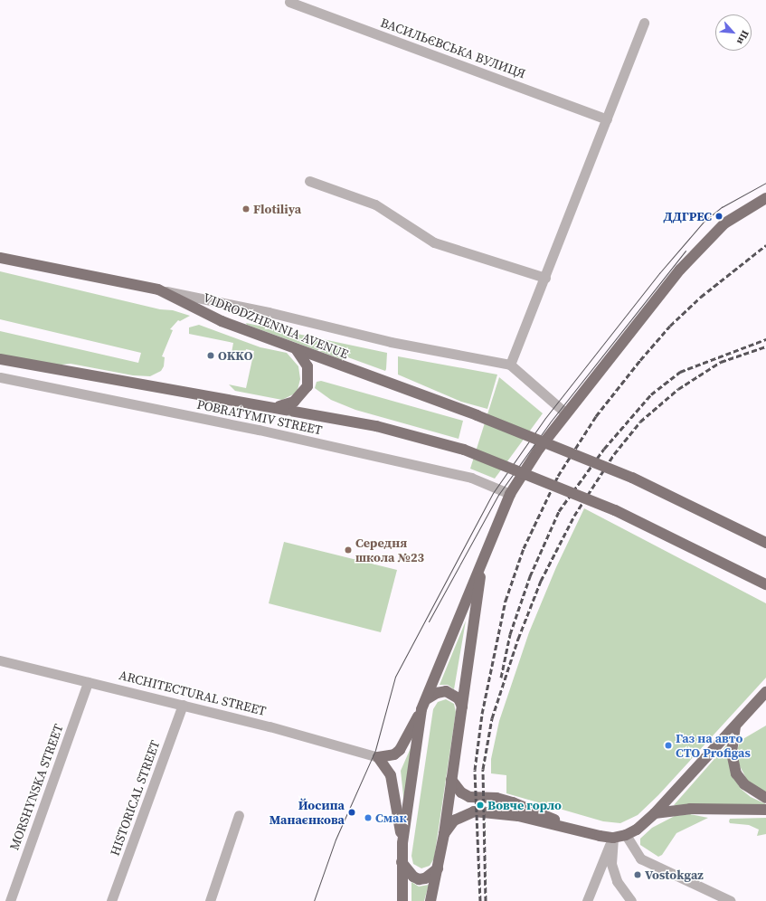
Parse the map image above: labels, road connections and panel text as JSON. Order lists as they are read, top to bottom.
{
  "streets": {
    "main road": ["VIDRODZHENNIA AVENUE"],
    "street": [
      "ВАСИЛЬЄВСЬКА ВУЛИЦЯ",
      "POBRATYMIV STREET",
      "ARCHITECTURAL STREET",
      "MORSHYNSKA STREET",
      "HISTORICAL STREET"
    ]
  },
  "crossings": [
    ["ARCHITECTURAL STREET", "MORSHYNSKA STREET"],
    ["ARCHITECTURAL STREET", "HISTORICAL STREET"]
  ],
  "places": [
    "Flotiliya",
    "ДДГРЕС",
    "OKKO",
    "Середня школа №23",
    "Газ на авто СТО Profigas",
    "Вовче горло",
    "Йосипа Манаєнкова",
    "Смак",
    "Vostokgaz"
  ],
  "north": "bottom right"
}
